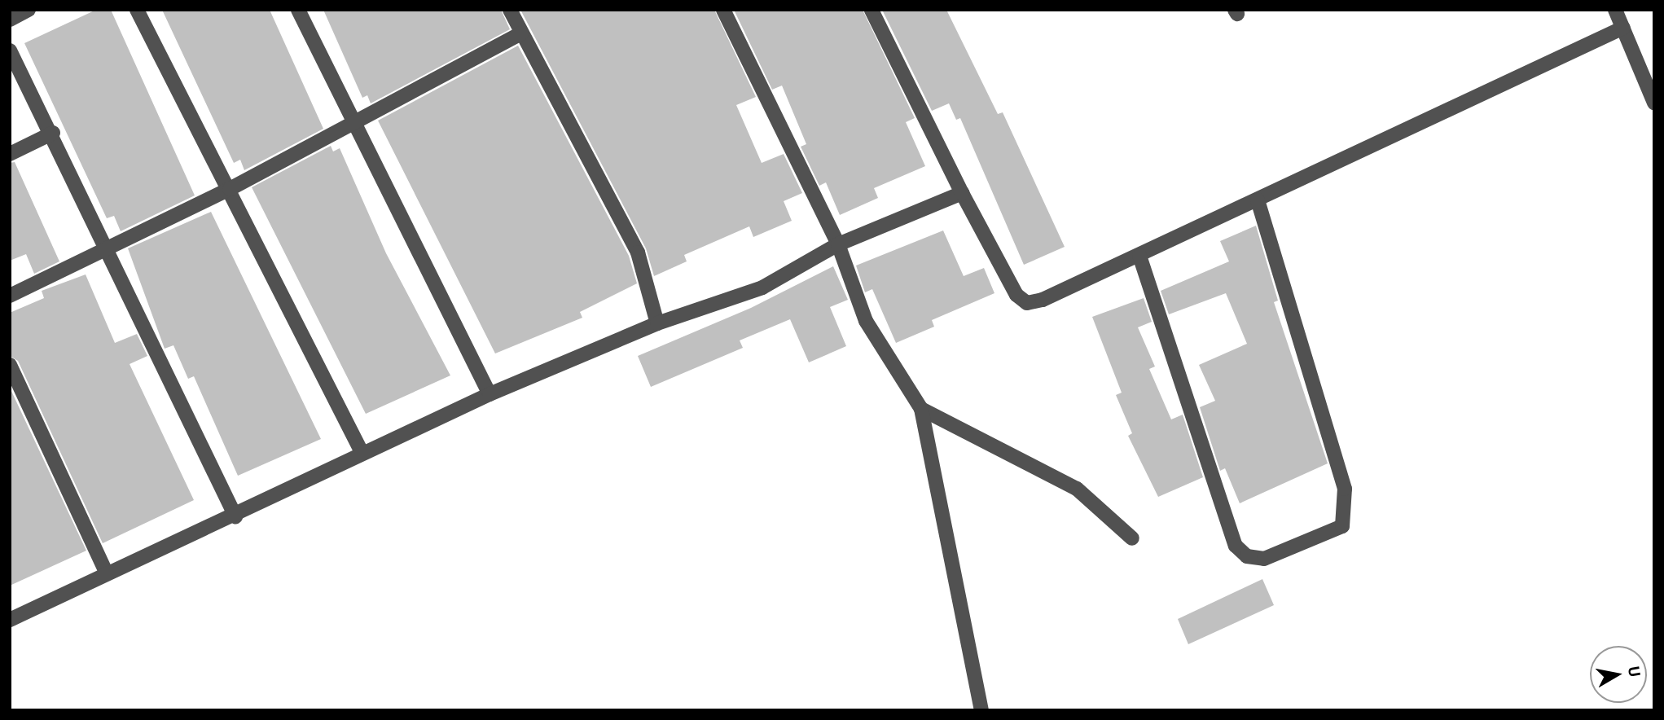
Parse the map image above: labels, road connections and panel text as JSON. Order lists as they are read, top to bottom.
{
  "north": "right"
}
